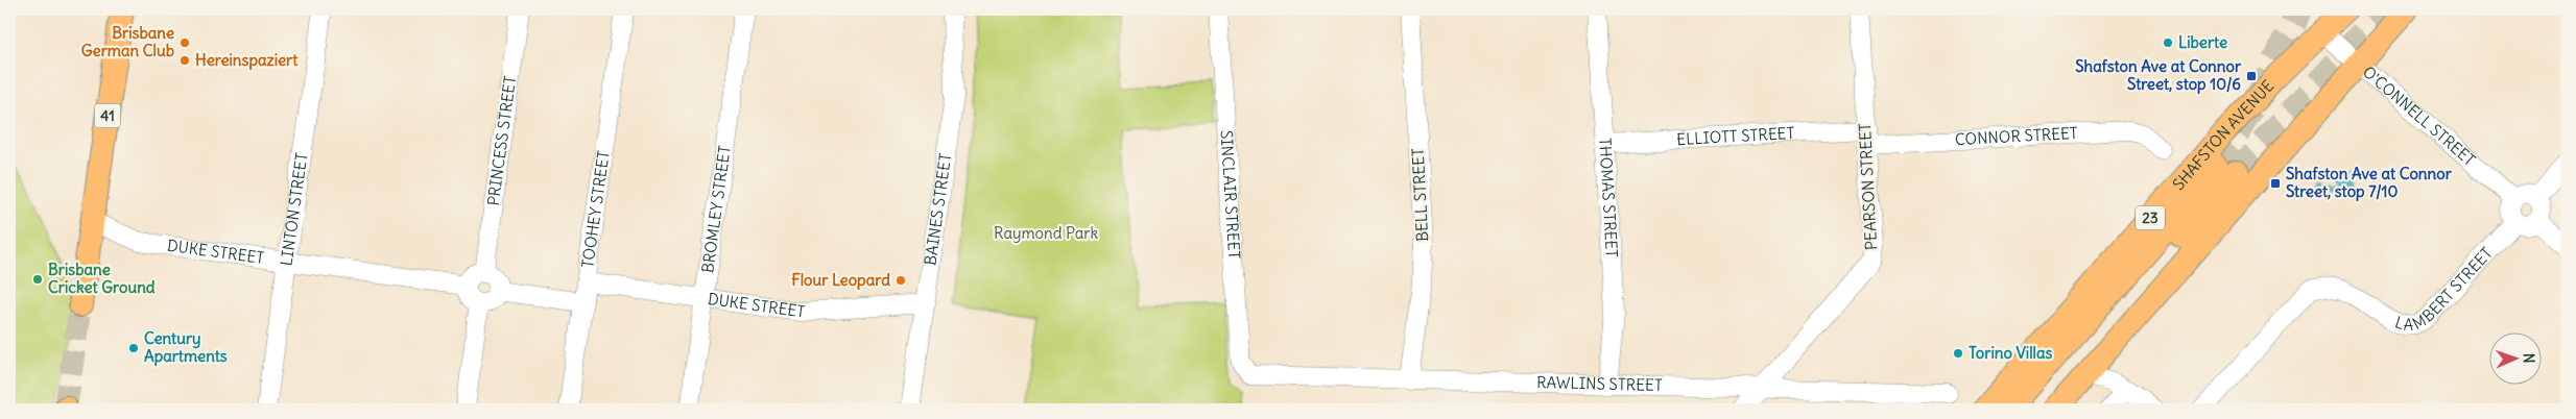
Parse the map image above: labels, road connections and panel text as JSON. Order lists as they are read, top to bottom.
{
  "streets": {
    "main road": ["41", "SHAFSTON AVENUE", "23"],
    "street": [
      "O'CONNELL STREET",
      "ELLIOTT STREET",
      "CONNOR STREET",
      "PRINCESS STREET",
      "PEARSON STREET",
      "SINCLAIR STREET",
      "BELL STREET",
      "THOMAS STREET",
      "LINTON STREET",
      "TOOHEY STREET",
      "BROMLEY STREET",
      "BAINES STREET",
      "DUKE STREET",
      "LAMBERT STREET",
      "RAWLINS STREET"
    ]
  },
  "crossings": [
    ["41", "DUKE STREET"],
    ["O'CONNELL STREET", "SHAFSTON AVENUE"],
    ["O'CONNELL STREET", "LAMBERT STREET"],
    ["ELLIOTT STREET", "CONNOR STREET"],
    ["ELLIOTT STREET", "PEARSON STREET"],
    ["ELLIOTT STREET", "THOMAS STREET"],
    ["CONNOR STREET", "PEARSON STREET"],
    ["PRINCESS STREET", "DUKE STREET"],
    ["PEARSON STREET", "RAWLINS STREET"],
    ["SINCLAIR STREET", "RAWLINS STREET"],
    ["BELL STREET", "RAWLINS STREET"],
    ["THOMAS STREET", "RAWLINS STREET"],
    ["LINTON STREET", "DUKE STREET"],
    ["TOOHEY STREET", "DUKE STREET"],
    ["BROMLEY STREET", "DUKE STREET"],
    ["BAINES STREET", "DUKE STREET"]
  ],
  "parks": ["Raymond Park"],
  "places": {
    "other": [
      "Brisbane German Club",
      "Liberte",
      "Hereinspaziert",
      "Brisbane Cricket Ground",
      "Flour Leopard",
      "Century Apartments",
      "Torino Villas"
    ],
    "transit": ["Shafston Ave at Connor Street, stop 10/6", "Shafston Ave at Connor Street, stop 7/10"]
  },
  "north": "right"
}
